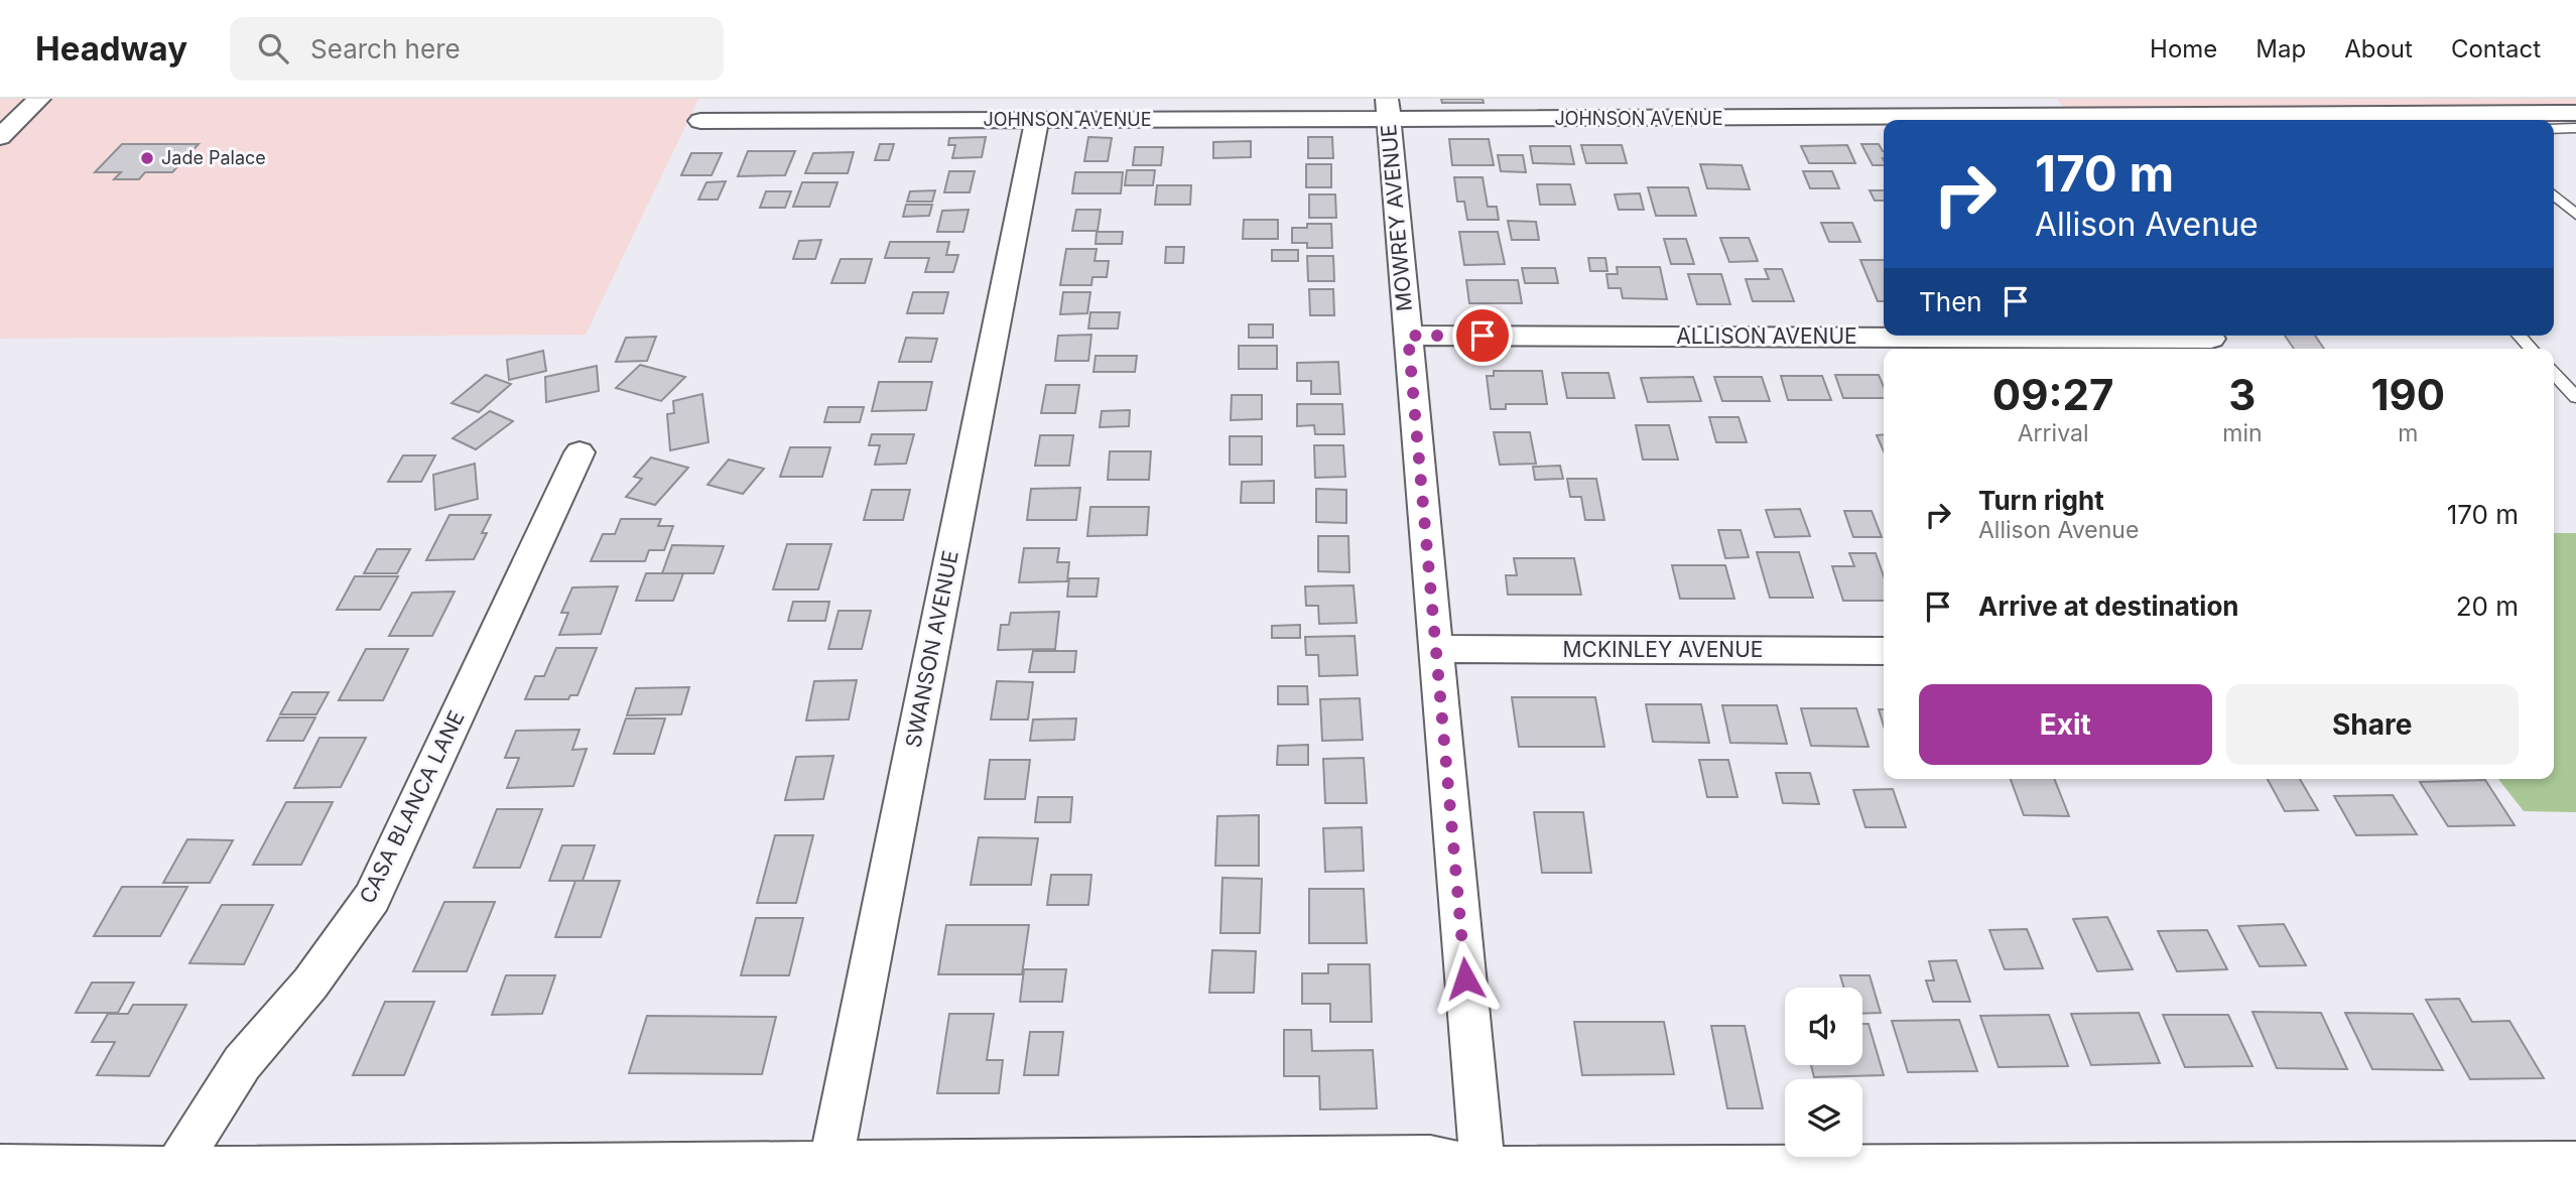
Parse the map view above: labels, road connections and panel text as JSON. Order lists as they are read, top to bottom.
{
  "streets": {
    "street": [
      "JOHNSON AVENUE",
      "MOWREY AVENUE",
      "ALLISON AVENUE",
      "SWANSON AVENUE",
      "MCKINLEY AVENUE",
      "CASA BLANCA LANE"
    ]
  },
  "crossings": [
    ["JOHNSON AVENUE", "MOWREY AVENUE"],
    ["JOHNSON AVENUE", "SWANSON AVENUE"],
    ["MOWREY AVENUE", "ALLISON AVENUE"],
    ["MOWREY AVENUE", "MCKINLEY AVENUE"]
  ],
  "places": ["Jade Palace"],
  "page": {
    "header": "Headway",
    "search": "Search here",
    "nav": [
      "Home",
      "Map",
      "About",
      "Contact"
    ],
    "turn": ["170 m", "Allison Avenue"],
    "then": "Then",
    "eta": [
      "09:27",
      "Arrival",
      "3",
      "min",
      "190",
      "m"
    ],
    "list": [
      {
        "name": "Turn right",
        "note": "Allison Avenue",
        "value": "170 m"
      },
      {
        "name": "Arrive at destination",
        "value": "20 m"
      }
    ],
    "buttons": ["Exit", "Share"]
  }
}
